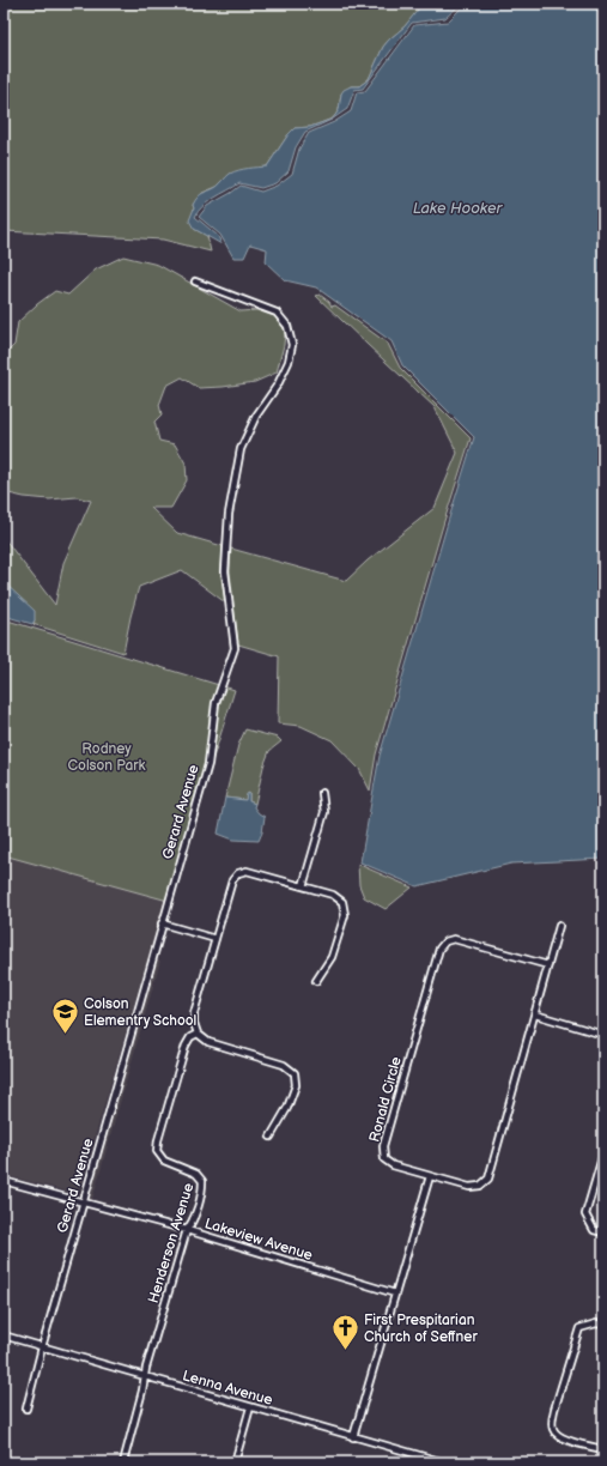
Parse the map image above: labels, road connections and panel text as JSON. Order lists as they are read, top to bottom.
{
  "streets": {
    "street": [
      "Gerard Avenue",
      "Ronald Circle",
      "Lakeview Avenue",
      "Henderson Avenue",
      "Lenna Avenue"
    ]
  },
  "crossings": [
    ["Gerard Avenue", "Lakeview Avenue"],
    ["Gerard Avenue", "Lenna Avenue"],
    ["Lakeview Avenue", "Henderson Avenue"],
    ["Henderson Avenue", "Lenna Avenue"]
  ],
  "water": ["Lake Hooker"],
  "parks": ["Rodney Colson Park"],
  "places": {
    "school or university": ["Colson Elementry School"],
    "church": ["First Prespitarian Church of Seffner"]
  }
}
